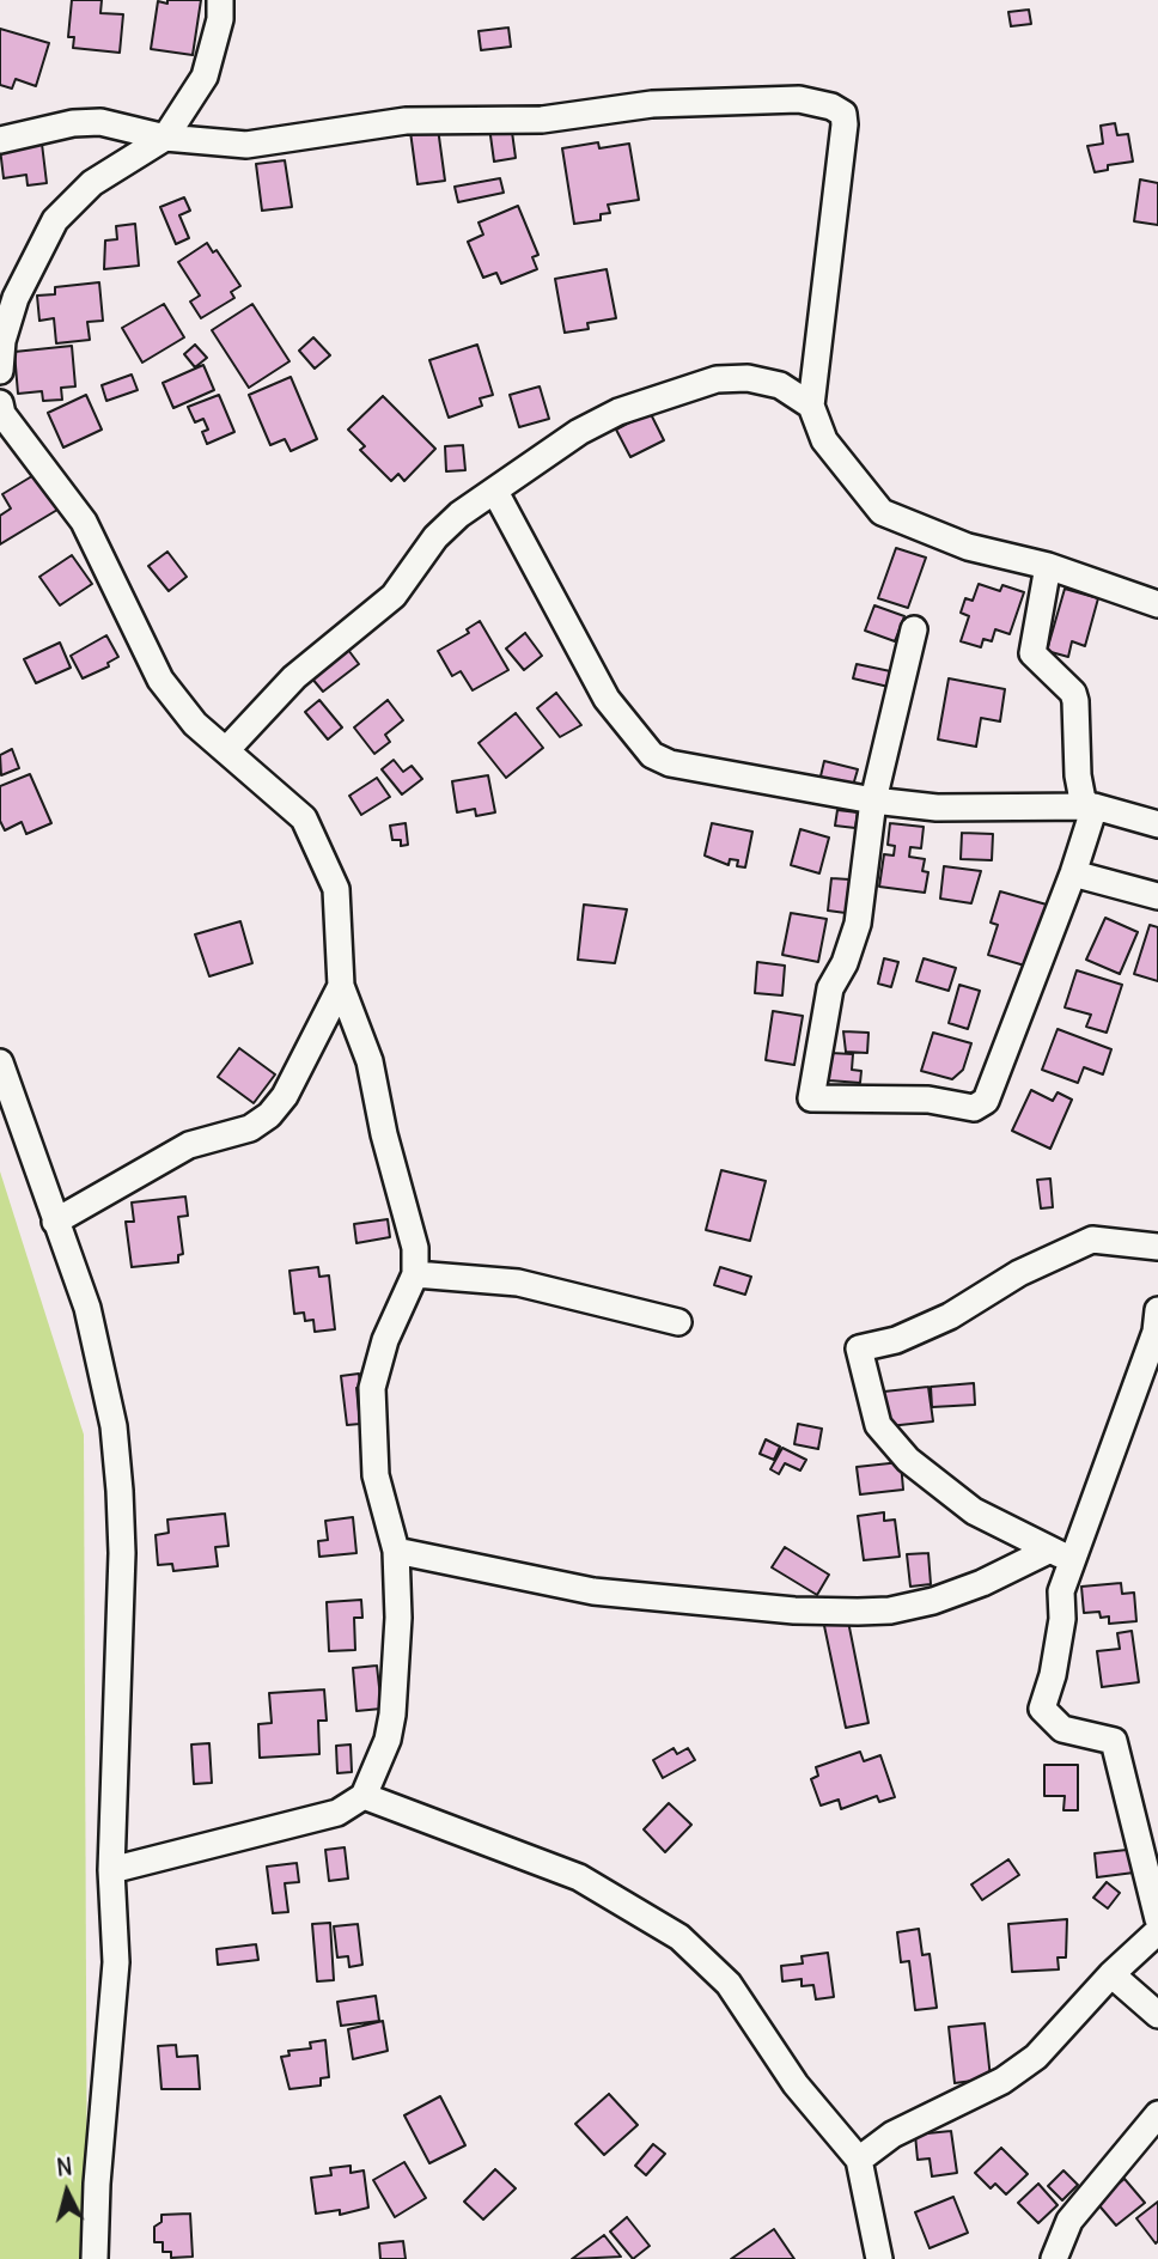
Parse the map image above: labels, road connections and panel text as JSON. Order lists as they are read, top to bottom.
{
  "north": "top"
}
